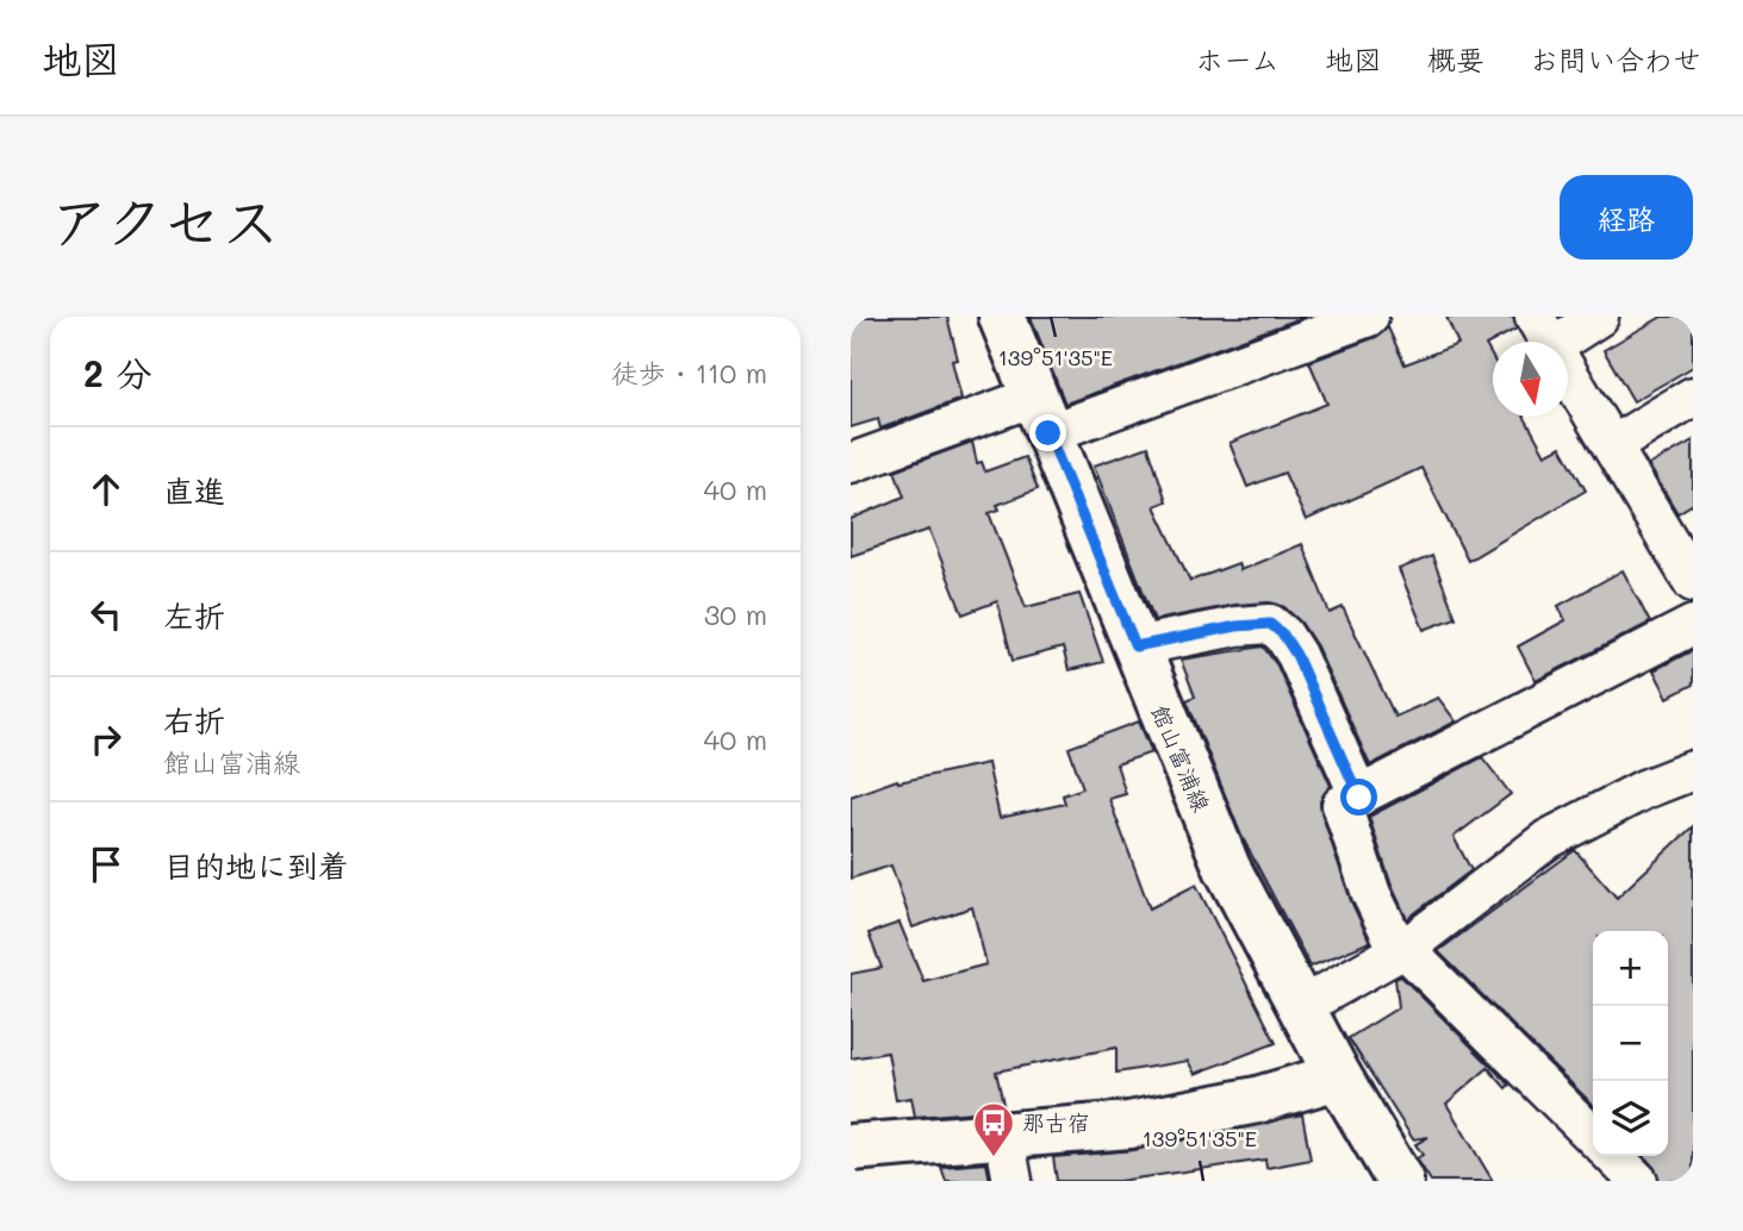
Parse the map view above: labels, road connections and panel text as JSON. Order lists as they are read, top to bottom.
{
  "streets": {
    "main road": ["館山富浦線"]
  },
  "places": {
    "bus stop": ["那古宿"]
  },
  "north": "bottom",
  "page": {
    "header": "地図",
    "nav": [
      "ホーム",
      "地図",
      "概要",
      "お問い合わせ"
    ],
    "title": "アクセス",
    "buttons": "経路",
    "heading": ["2 分", "徒歩 · 110 m"],
    "list": [
      ["直進", "40 m"],
      ["左折", "30 m"],
      ["右折", "館山富浦線", "40 m"],
      "目的地に到着"
    ],
    "map_buttons": ["+", "−"]
  },
  "coordinates": ["139°51'35\"E"]
}
